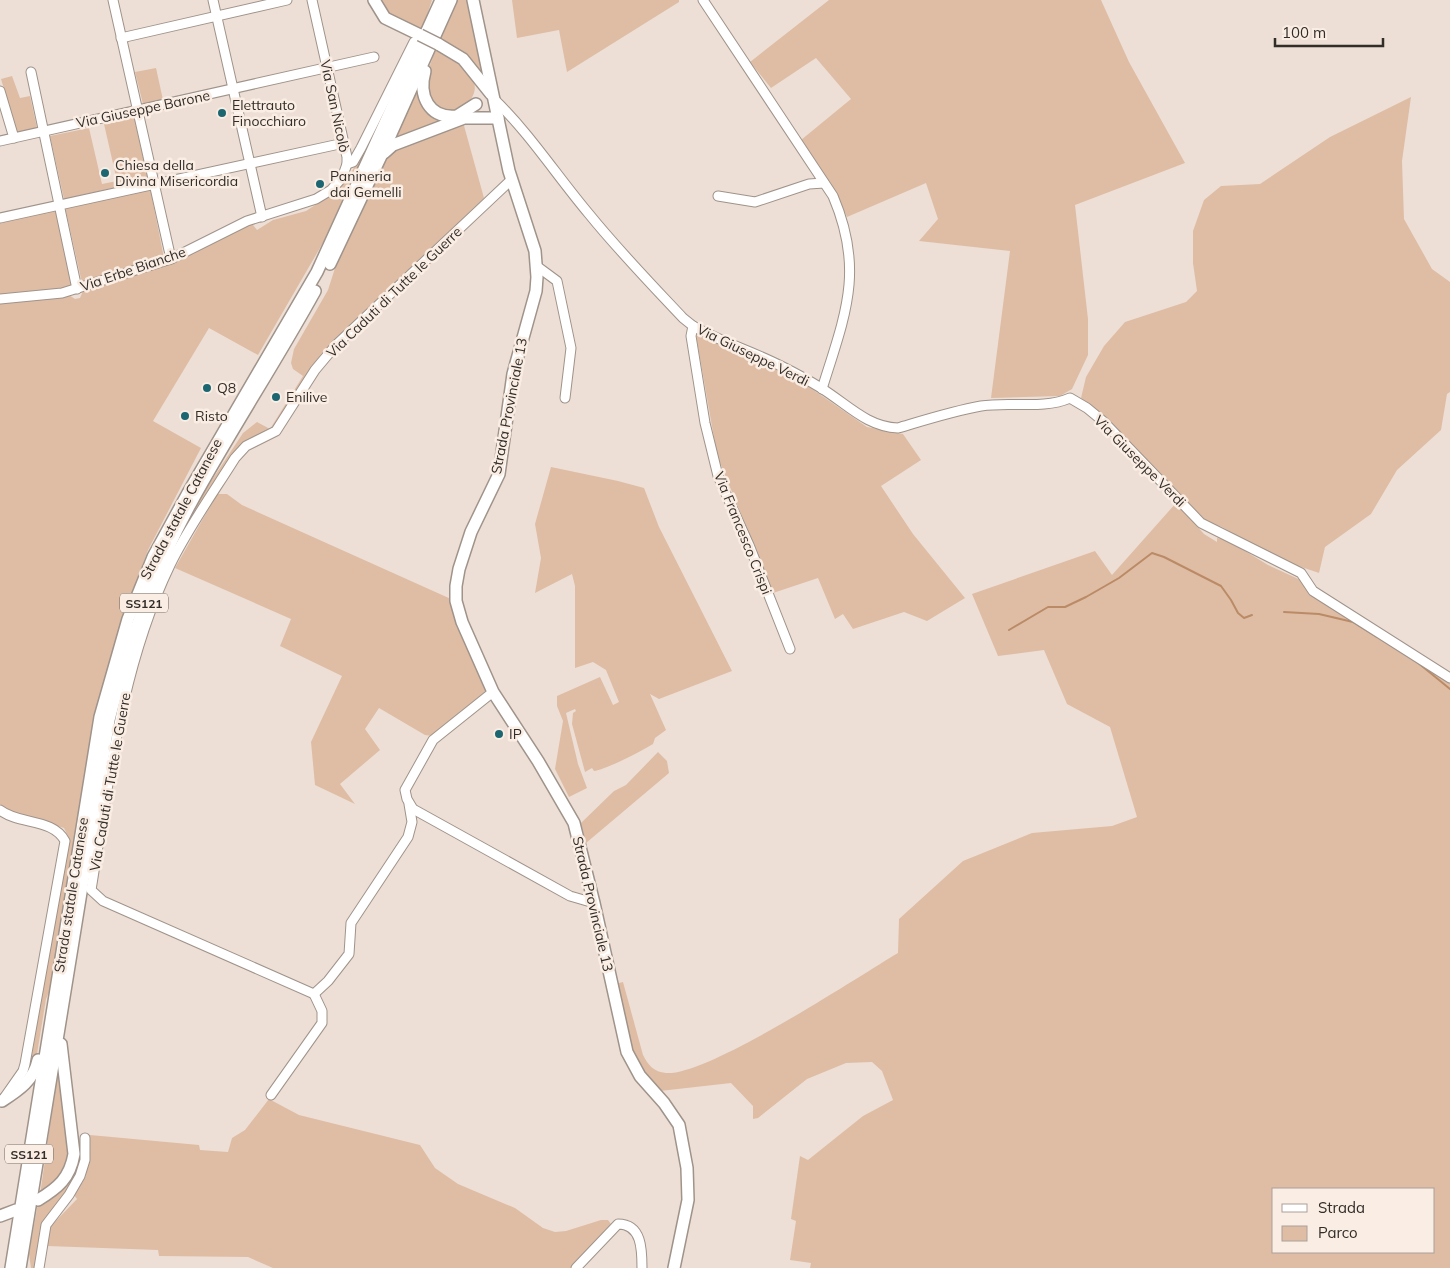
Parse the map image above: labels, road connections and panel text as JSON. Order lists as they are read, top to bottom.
{
  "streets": {
    "main road": ["Strada Provinciale 13", "Strada statale Catanese", "SS121"],
    "street": [
      "Via San Nicolò",
      "Via Giuseppe Barone",
      "Via Erbe Bianche",
      "Via Caduti di Tutte le Guerre",
      "Via Giuseppe Verdi",
      "Via Francesco Crispi"
    ]
  },
  "crossings": [
    ["Via San Nicolò", "Via Giuseppe Barone"],
    ["Via San Nicolò", "Via Erbe Bianche"],
    ["Via Caduti di Tutte le Guerre", "Strada Provinciale 13"],
    ["Via Giuseppe Verdi", "Strada Provinciale 13"],
    ["Via Giuseppe Verdi", "Via Francesco Crispi"]
  ],
  "places": [
    "Elettrauto Finocchiaro",
    "Chiesa della Divina Misericordia",
    "Panineria dai Gemelli",
    "Q8",
    "Enilive",
    "Risto",
    "IP"
  ],
  "legend": ["Strada", "Parco"],
  "scale_bar": "100 m"
}
